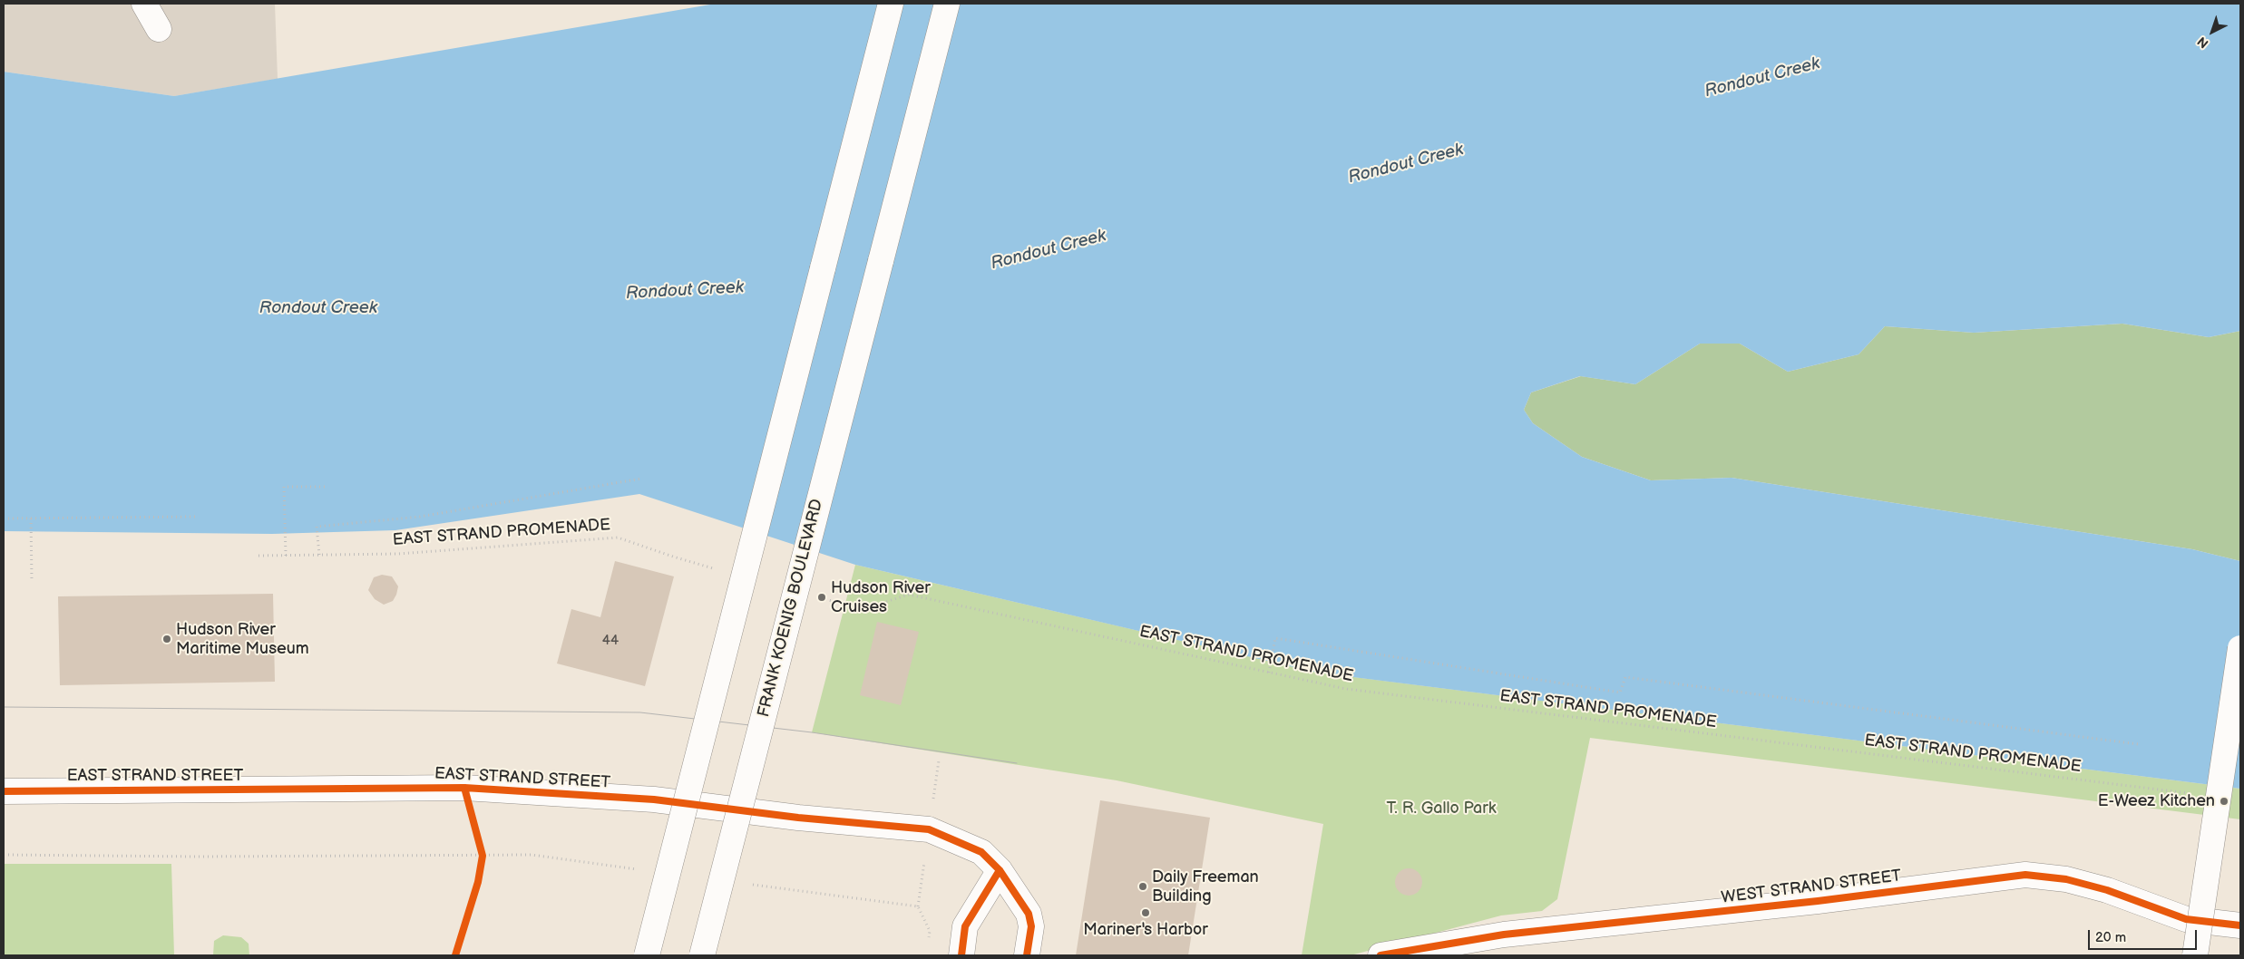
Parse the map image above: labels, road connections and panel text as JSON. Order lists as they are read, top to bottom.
{
  "streets": {
    "main road": ["FRANK KOENIG BOULEVARD", "EAST STRAND STREET", "WEST STRAND STREET"],
    "path": ["EAST STRAND PROMENADE"]
  },
  "water": ["Rondout Creek"],
  "parks": ["T. R. Gallo Park"],
  "places": [
    "Hudson River Cruises",
    "Hudson River Maritime Museum",
    "E-Weez Kitchen",
    "Daily Freeman Building",
    "Mariner's Harbor"
  ],
  "house_numbers": ["44"],
  "scale_bar": "20 m",
  "north": "bottom left"
}
